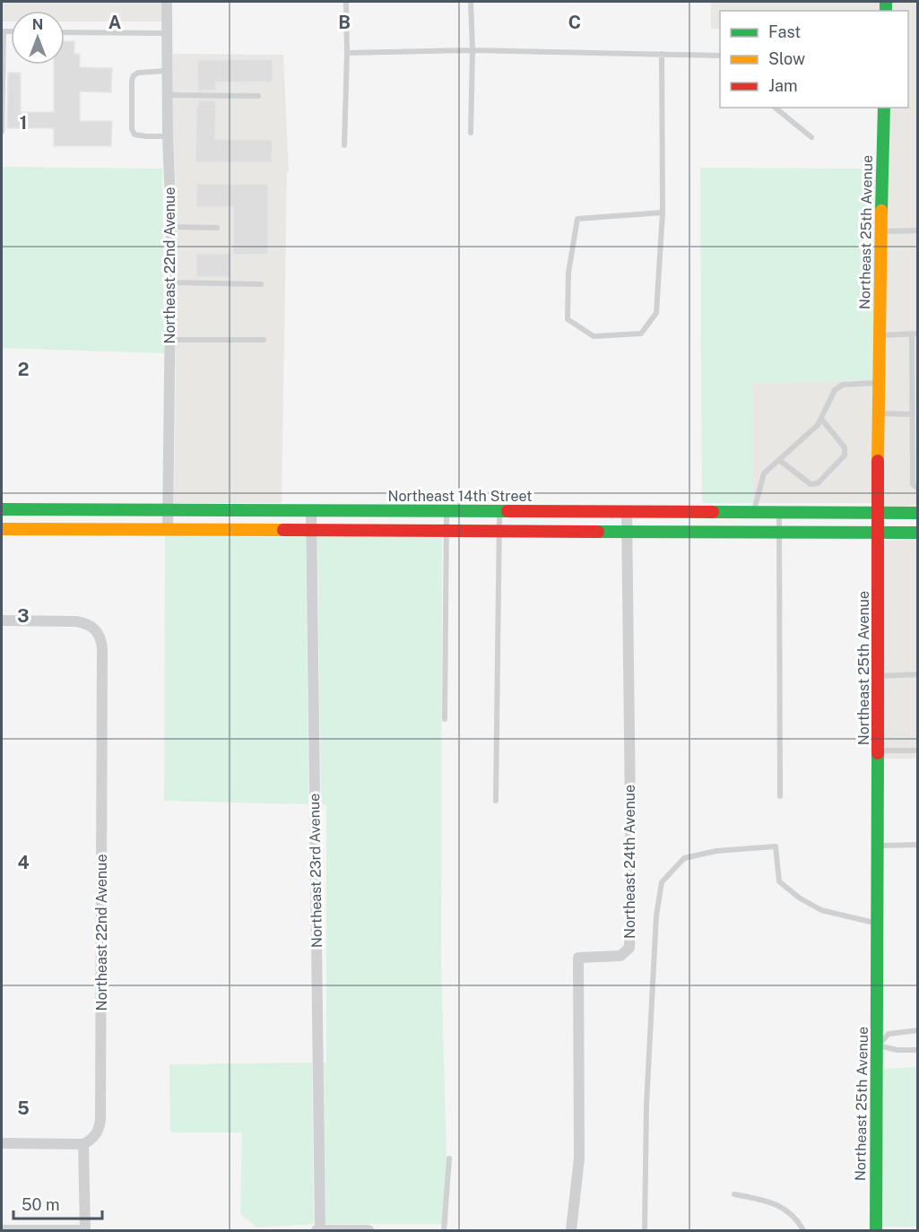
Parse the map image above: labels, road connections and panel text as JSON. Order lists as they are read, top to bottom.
{
  "streets": {
    "main road": ["Northeast 25th Avenue", "Northeast 14th Street"],
    "street": ["Northeast 22nd Avenue", "Northeast 24th Avenue", "Northeast 23rd Avenue"]
  },
  "crossings": [
    ["Northeast 25th Avenue", "Northeast 14th Street"],
    ["Northeast 22nd Avenue", "Northeast 14th Street"],
    ["Northeast 14th Street", "Northeast 24th Avenue"],
    ["Northeast 14th Street", "Northeast 23rd Avenue"]
  ],
  "legend": ["Fast", "Slow", "Jam"],
  "scale_bar": "50 m",
  "north": "top",
  "grid": {
    "columns": ["A", "B", "C"],
    "rows": [
      "1",
      "2",
      "3",
      "4",
      "5"
    ]
  }
}
